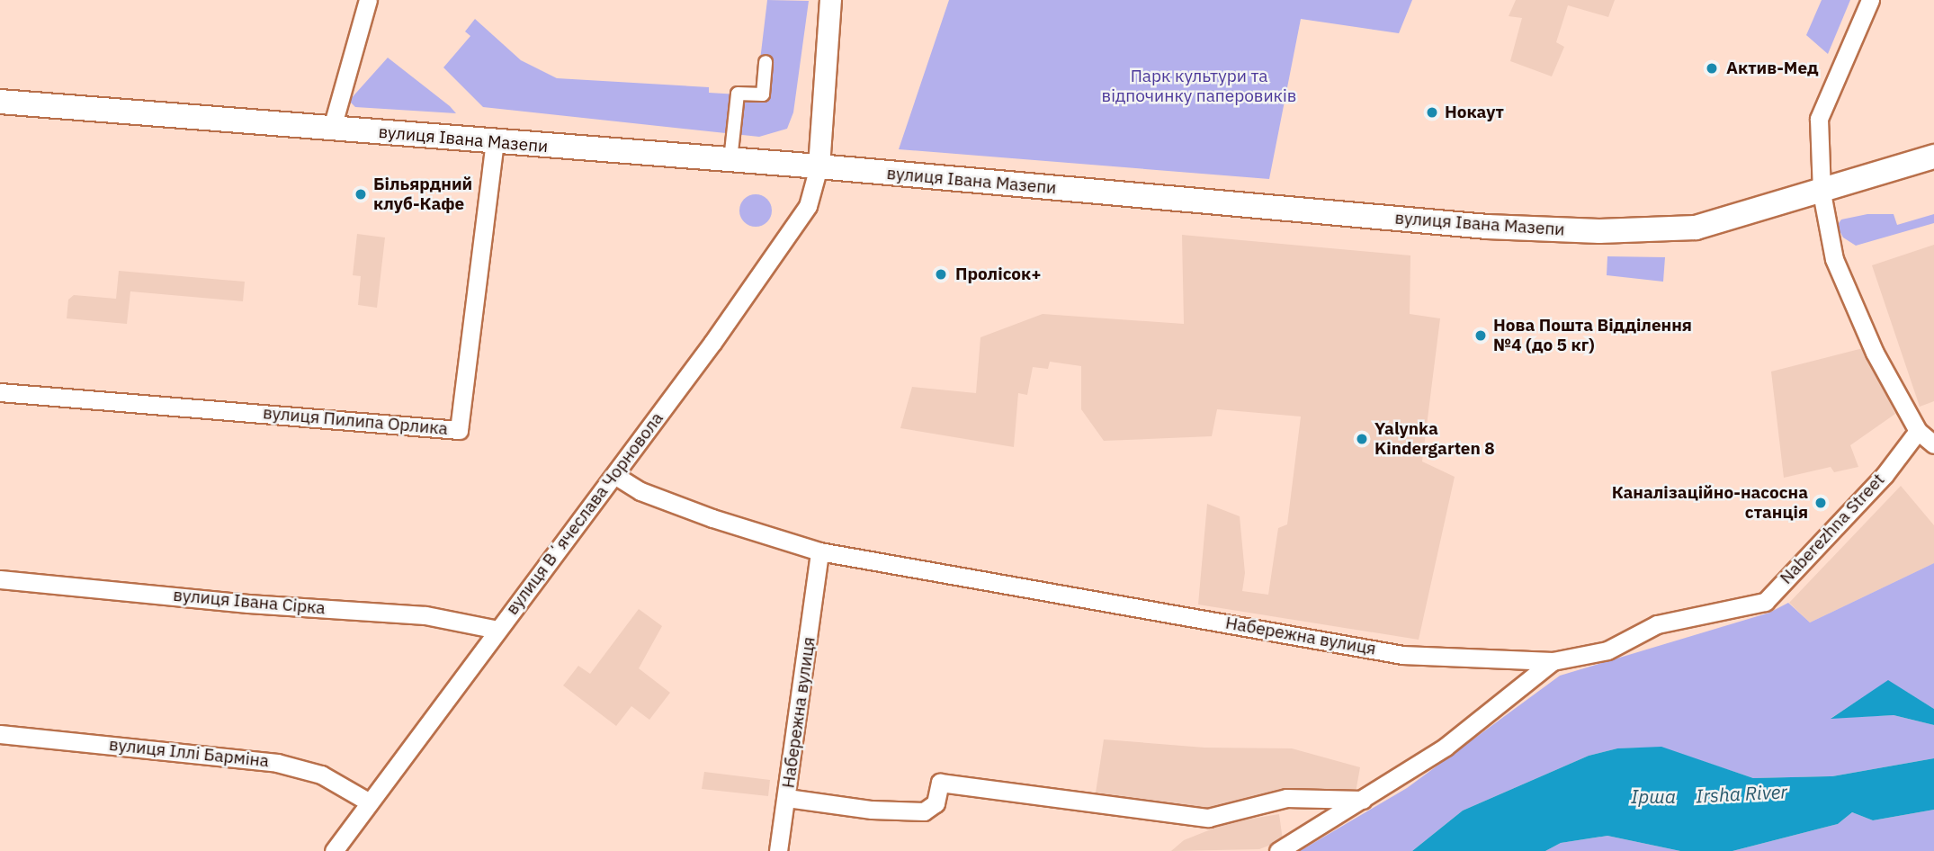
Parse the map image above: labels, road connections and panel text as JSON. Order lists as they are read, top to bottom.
{
  "streets": {
    "main road": ["вулиця Івана Мазепи"],
    "street": [
      "вулиця Пилипа Орлика",
      "вулиця Вʼячеслава Чорновола",
      "Naberezhna Street",
      "вулиця Івана Сірка",
      "Набережна вулиця",
      "вулиця Іллі Барміна"
    ]
  },
  "crossings": [
    ["вулиця Івана Мазепи", "вулиця Пилипа Орлика"],
    ["вулиця Івана Мазепи", "вулиця Вʼячеслава Чорновола"],
    ["вулиця Вʼячеслава Чорновола", "вулиця Івана Сірка"],
    ["вулиця Вʼячеслава Чорновола", "Набережна вулиця"],
    ["вулиця Вʼячеслава Чорновола", "вулиця Іллі Барміна"],
    ["Naberezhna Street", "Набережна вулиця"]
  ],
  "water": ["Irsha River", "Ірша"],
  "parks": ["Парк культури та відпочинку паперовиків"],
  "places": [
    "Актив-Мед",
    "Нокаут",
    "Більярдний клуб-Кафе",
    "Пролісок+",
    "Нова Пошта Відділення №4 (до 5 кг)",
    "Yalynka Kindergarten 8",
    "Каналізаційно-насосна станція"
  ]
}
